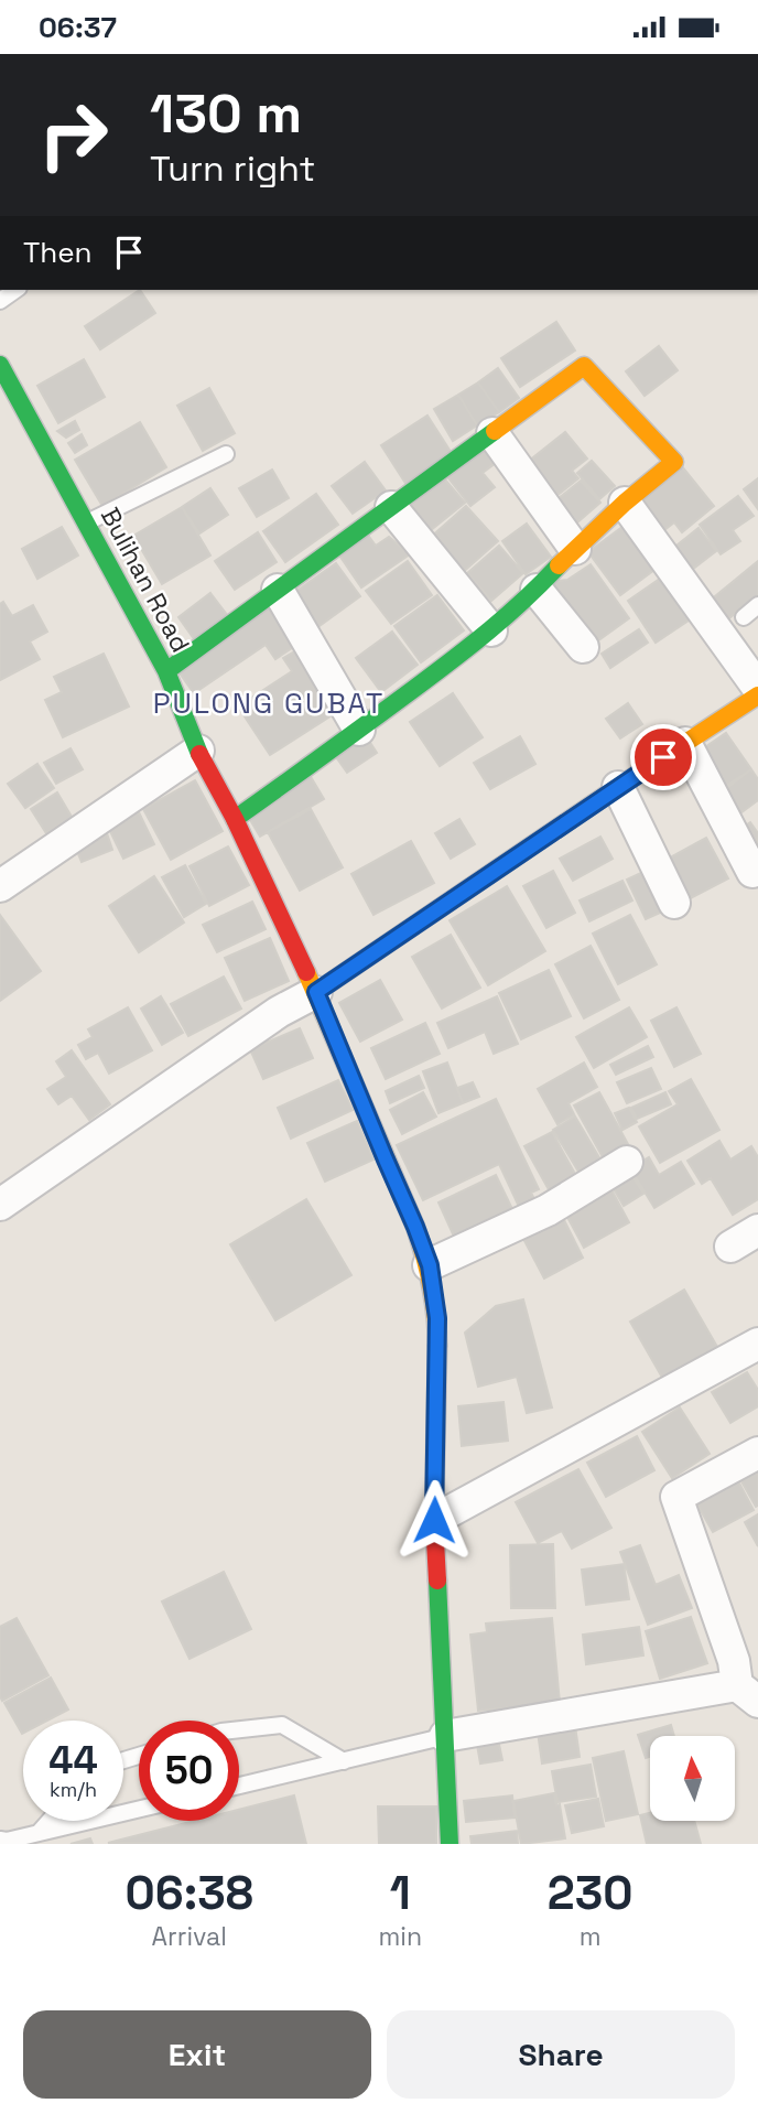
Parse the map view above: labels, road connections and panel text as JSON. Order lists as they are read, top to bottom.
{
  "streets": {
    "street": ["Bulihan Road"]
  },
  "districts": ["PULONG GUBAT"],
  "north": "top",
  "page": {
    "status": "06:37",
    "turn": ["130 m", "Turn right"],
    "then": "Then",
    "speed": "44 km/h",
    "limit": "50",
    "eta": [
      "06:38",
      "Arrival",
      "1",
      "min",
      "230",
      "m"
    ],
    "buttons": ["Exit", "Share"]
  }
}
